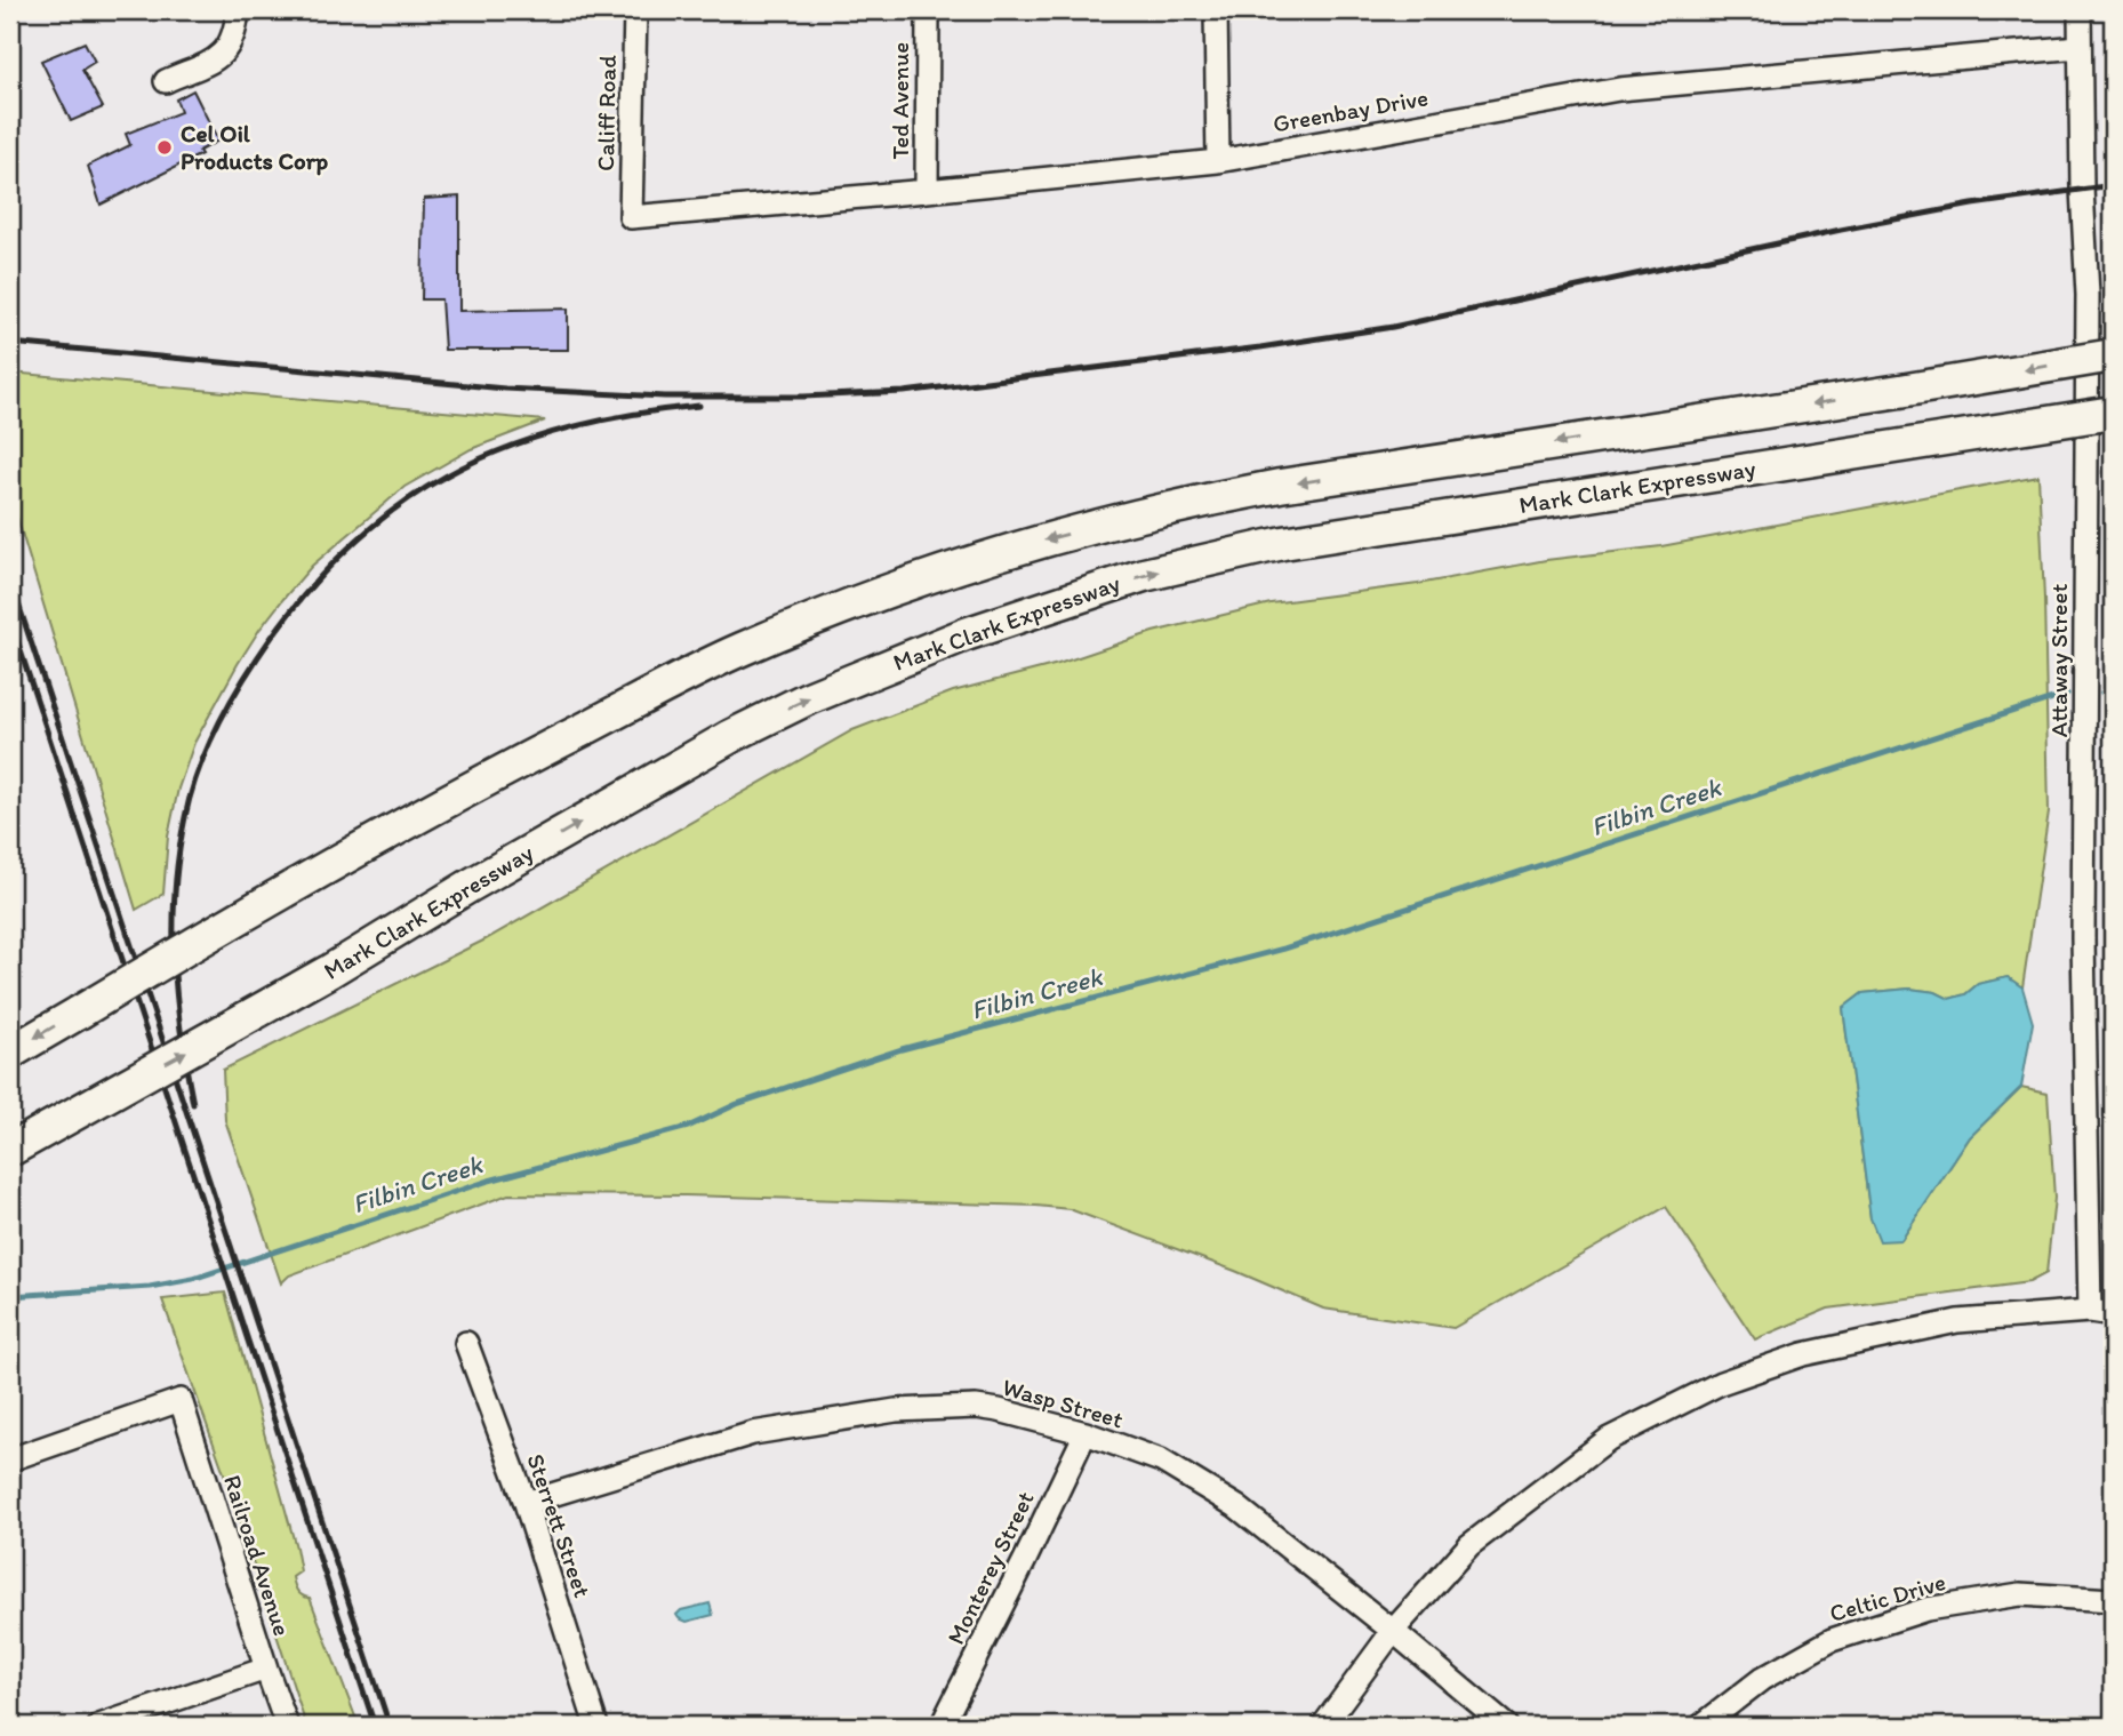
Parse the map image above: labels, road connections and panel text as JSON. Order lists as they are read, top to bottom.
{
  "streets": {
    "highway": ["Mark Clark Expressway"],
    "street": [
      "Ted Avenue",
      "Greenbay Drive",
      "Califf Road",
      "Attaway Street",
      "Wasp Street",
      "Sterrett Street",
      "Railroad Avenue",
      "Monterey Street",
      "Celtic Drive"
    ]
  },
  "crossings": [
    ["Ted Avenue", "Greenbay Drive"],
    ["Greenbay Drive", "Califf Road"],
    ["Greenbay Drive", "Attaway Street"],
    ["Wasp Street", "Sterrett Street"],
    ["Wasp Street", "Monterey Street"]
  ],
  "water": ["Filbin Creek"],
  "places": ["Cel Oil Products Corp"]
}
